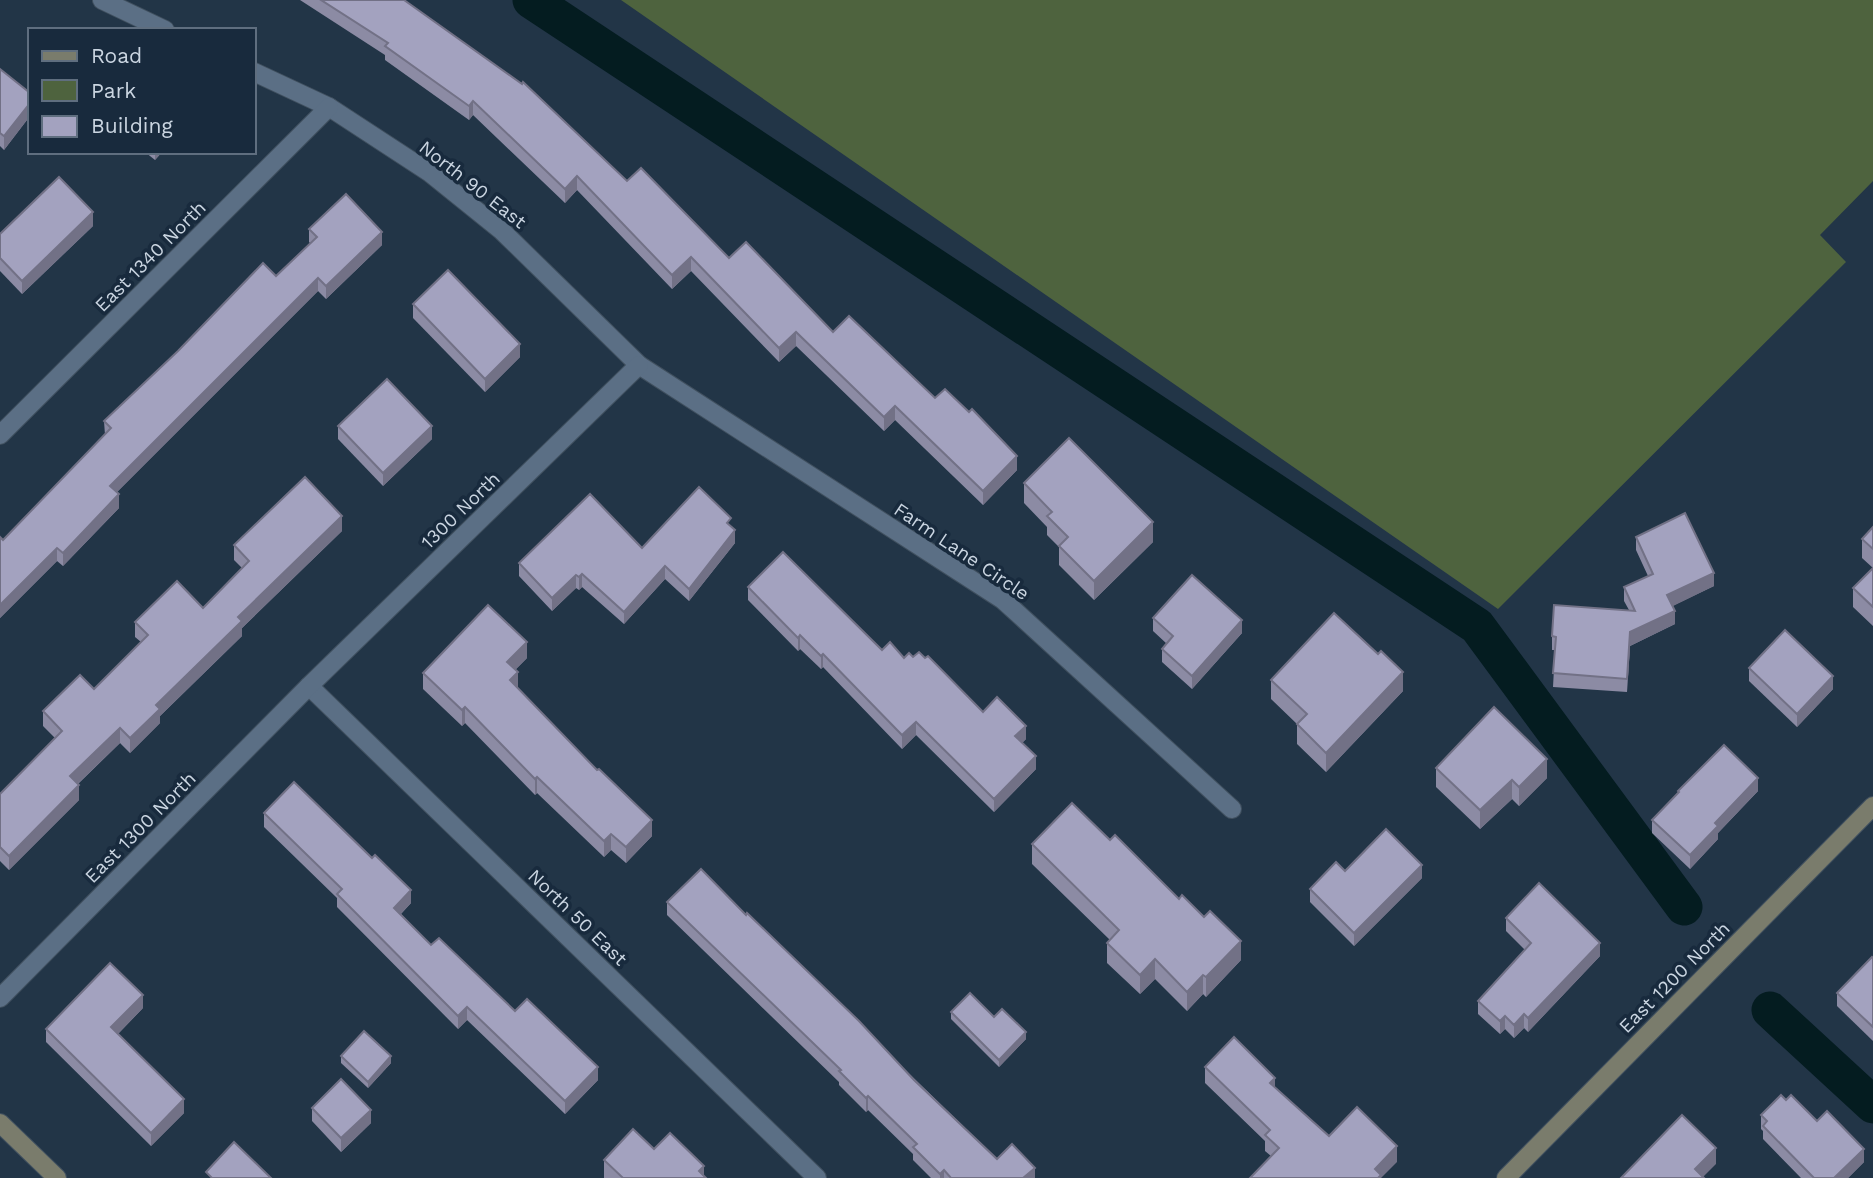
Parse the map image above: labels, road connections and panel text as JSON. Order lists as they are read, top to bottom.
{
  "streets": {
    "street": [
      "North 90 East",
      "East 1340 North",
      "1300 North",
      "Farm Lane Circle",
      "East 1300 North",
      "North 50 East",
      "East 1200 North"
    ]
  },
  "crossings": [
    ["North 90 East", "East 1340 North"],
    ["North 90 East", "1300 North"],
    ["North 90 East", "Farm Lane Circle"],
    ["1300 North", "Farm Lane Circle"],
    ["1300 North", "East 1300 North"],
    ["1300 North", "North 50 East"],
    ["East 1300 North", "North 50 East"]
  ],
  "legend": ["Road", "Park", "Building"]
}
